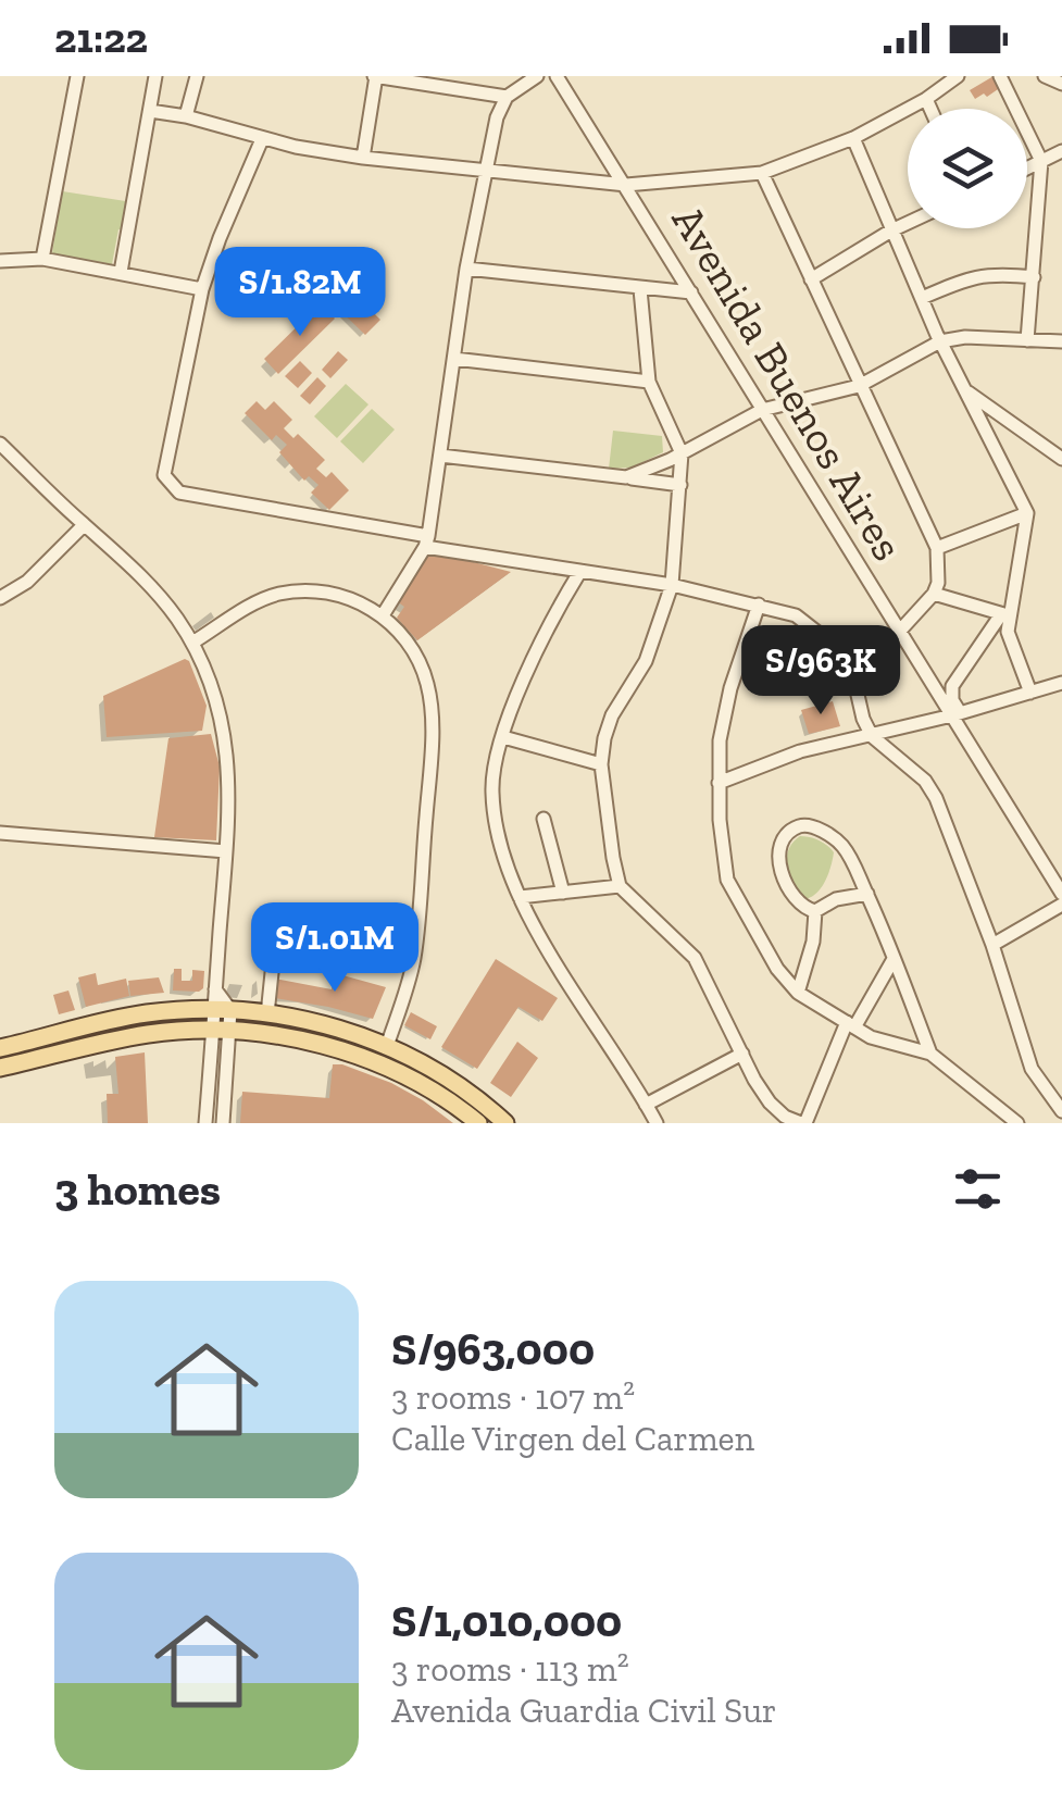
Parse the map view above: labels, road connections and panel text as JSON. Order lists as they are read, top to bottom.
{
  "streets": {
    "street": ["Avenida Buenos Aires"]
  },
  "page": {
    "status": "21:22",
    "price": ["S/1.82M", "S/963K", "S/1.01M"],
    "heading": "3 homes",
    "list": [
      {
        "name": "S/963,000",
        "note": "3 rooms · 107 m² · Calle Virgen del Carmen"
      },
      {
        "name": "S/1,010,000",
        "note": "3 rooms · 113 m² · Avenida Guardia Civil Sur"
      }
    ]
  }
}
